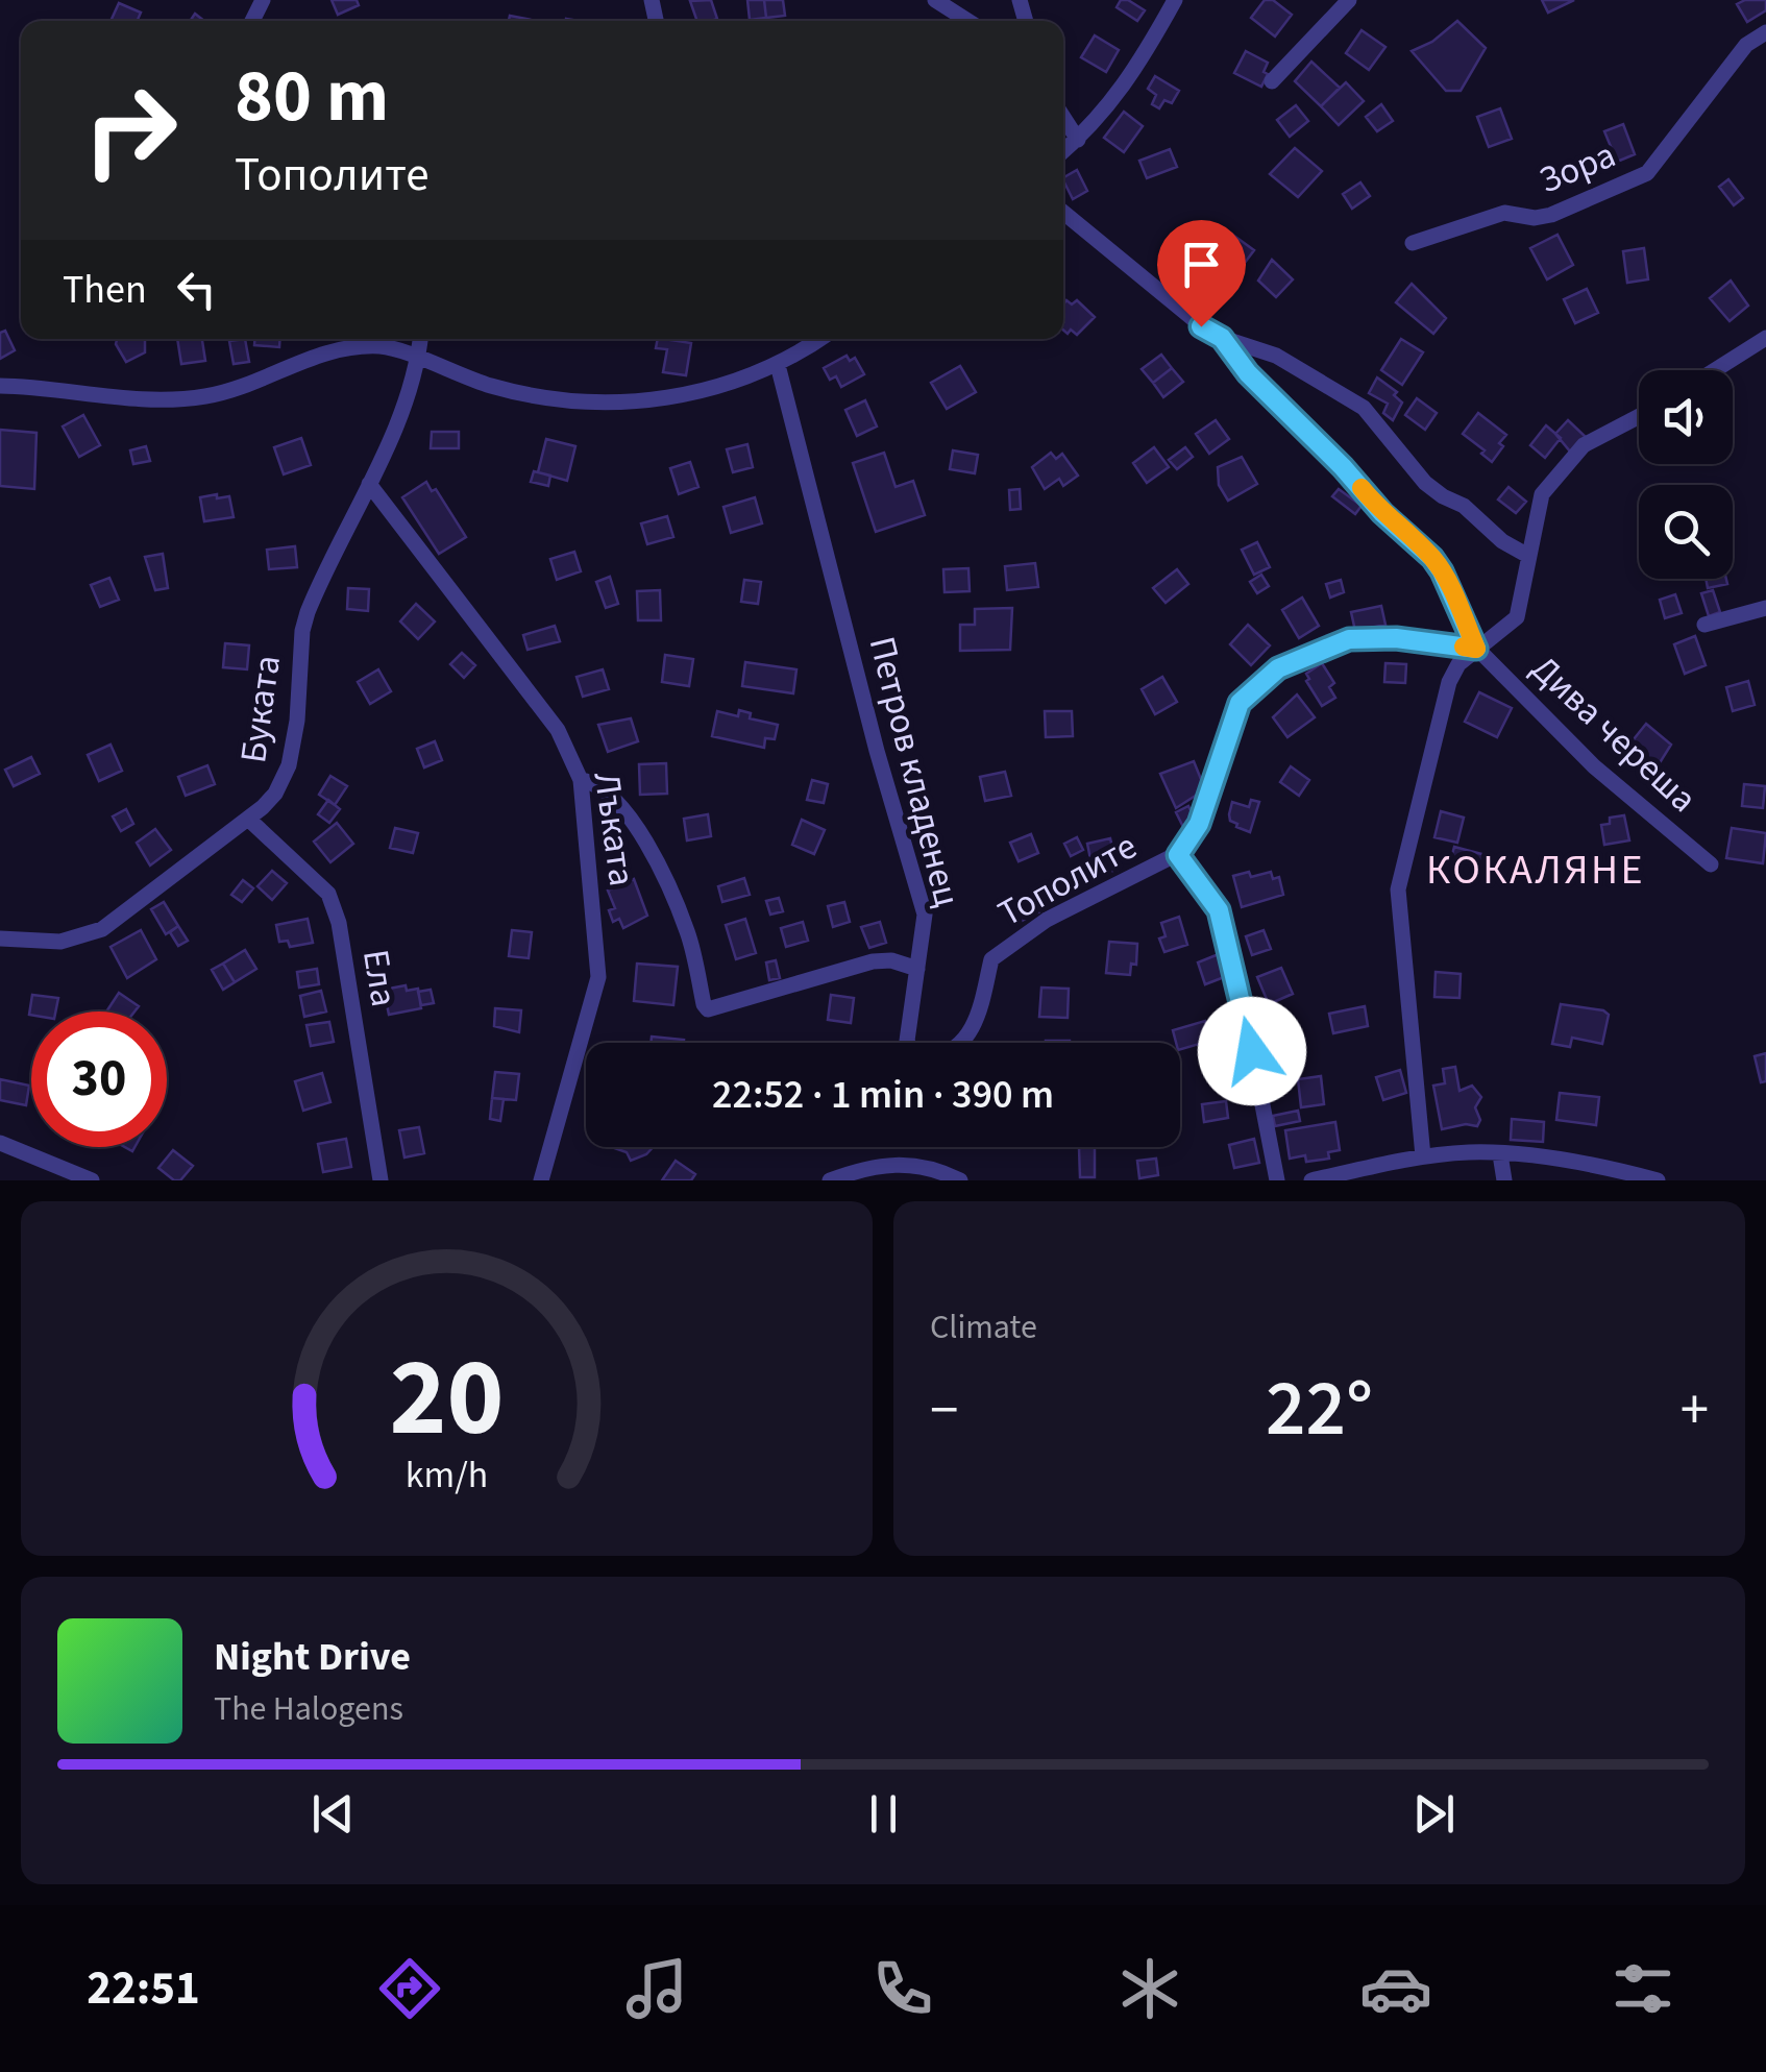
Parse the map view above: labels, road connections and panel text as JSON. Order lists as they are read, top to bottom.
{
  "streets": {
    "street": [
      "Зора",
      "Буката",
      "Дива череша",
      "Петров кладенец",
      "Лъката",
      "Тополите",
      "Ела"
    ]
  },
  "crossings": [
    ["Буката", "Лъката"],
    ["Буката", "Ела"],
    ["Дива череша", "Тополите"],
    ["Петров кладенец", "Тополите"]
  ],
  "districts": ["КОКАЛЯНЕ"],
  "page": {
    "turn": ["80 m", "Тополите"],
    "then": "Then",
    "limit": "30",
    "trip": "22:52 · 1 min · 390 m",
    "tile": "Climate",
    "heat": ["−", "22°", "+"],
    "song": ["Night Drive", "The Halogens"],
    "tabs": "22:51",
    "gauge": ["20", "km/h"]
  }
}
